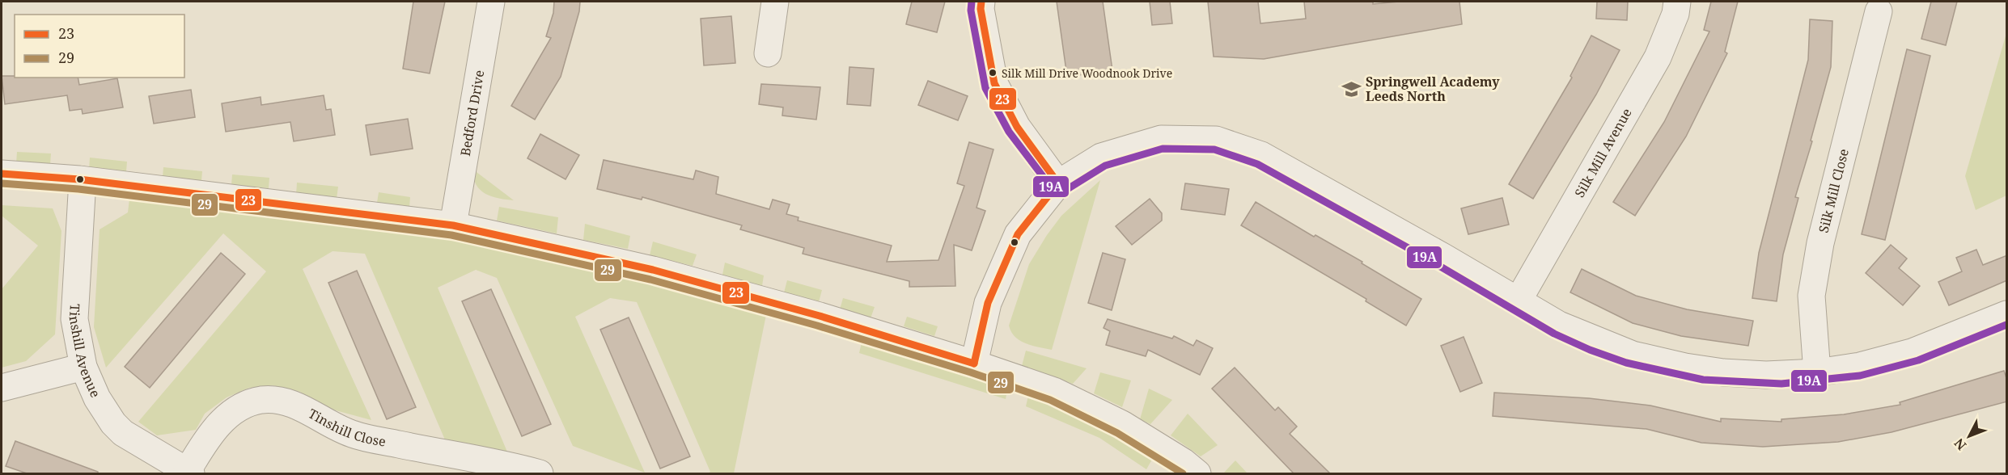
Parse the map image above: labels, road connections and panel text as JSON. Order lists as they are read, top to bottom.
{
  "streets": {
    "street": [
      "Bedford Drive",
      "Silk Mill Avenue",
      "Silk Mill Close",
      "Tinshill Avenue",
      "Tinshill Close"
    ]
  },
  "crossings": [
    ["Tinshill Avenue", "Tinshill Close"]
  ],
  "places": {
    "other": ["Silk Mill Drive Woodnook Drive"],
    "school or university": ["Springwell Academy Leeds North"]
  },
  "lines": ["transit line 23", "transit line 19A", "transit line 29"],
  "legend": ["23", "29"],
  "north": "bottom left"
}
